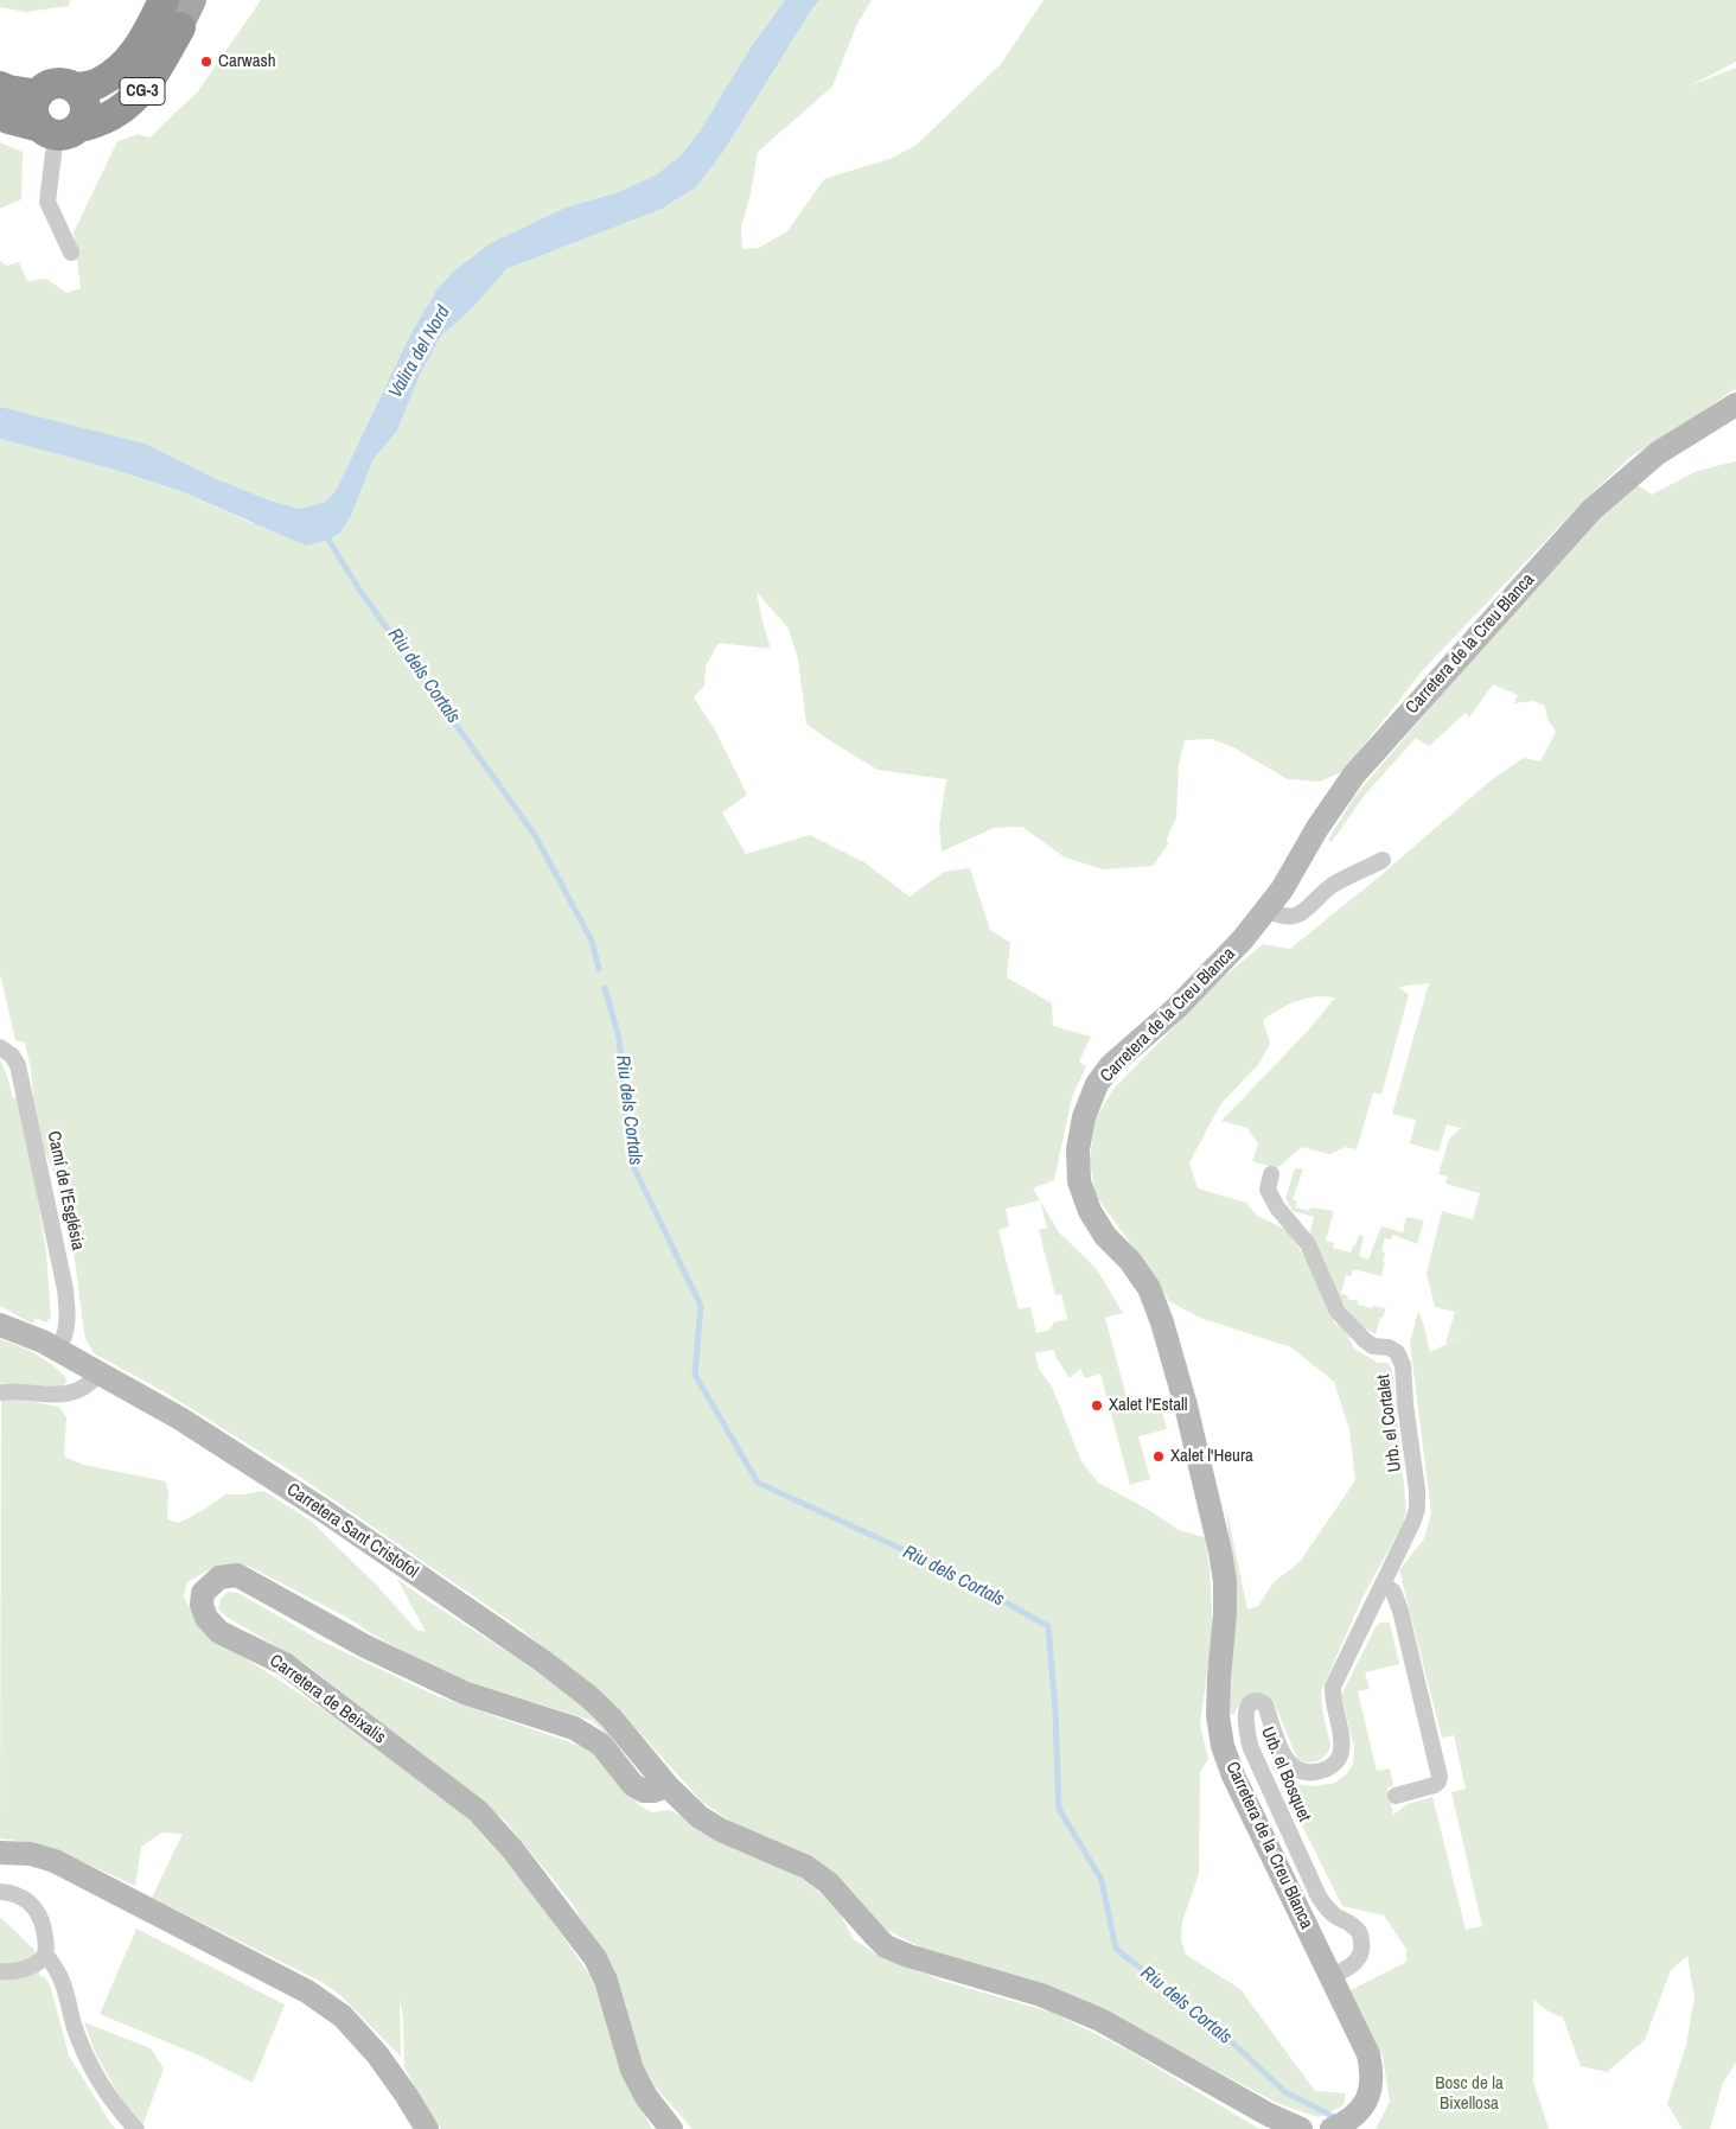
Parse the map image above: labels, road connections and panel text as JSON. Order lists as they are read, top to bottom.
{
  "streets": {
    "highway": ["CG-3"],
    "main road": ["Carretera de la Creu Blanca", "Carretera Sant Cristofol", "Carretera de Beixalis"],
    "street": ["Camí de l'Església", "Urb. el Cortalet", "Urb. el Bosquet"]
  },
  "crossings": [
    ["Carretera de la Creu Blanca", "Urb. el Bosquet"],
    ["Camí de l'Església", "Carretera Sant Cristofol"],
    ["Urb. el Cortalet", "Urb. el Bosquet"],
    ["Carretera Sant Cristofol", "Carretera de Beixalis"]
  ],
  "water": ["Valira del Nord", "Riu dels Cortals"],
  "parks": ["Bosc de la Bixellosa"],
  "places": ["Carwash", "Xalet l'Estall", "Xalet l'Heura"]
}
